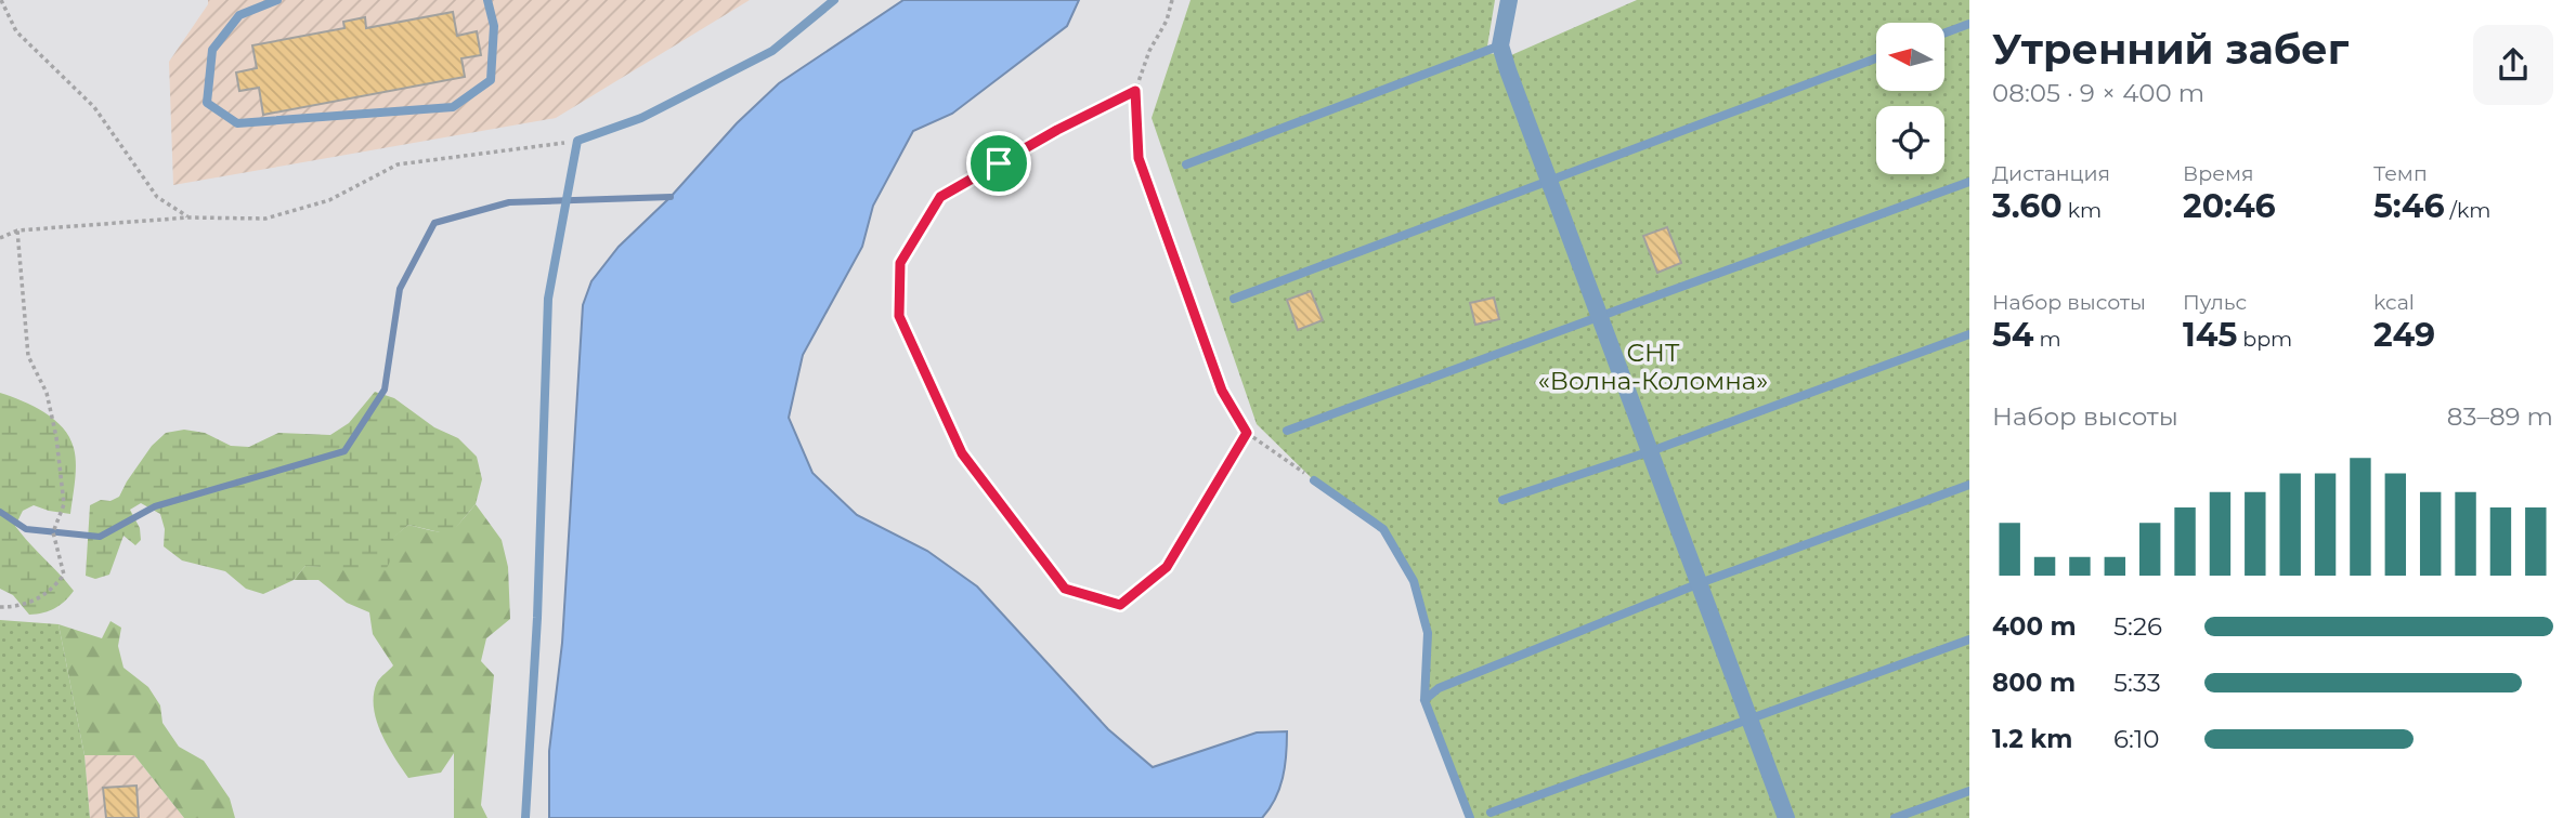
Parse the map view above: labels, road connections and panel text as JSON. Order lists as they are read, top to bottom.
{
  "parks": ["СНТ «Волна-Коломна»"],
  "north": "left",
  "page": {
    "heading": ["Утренний забег", "08:05 · 9 × 400 m"],
    "stats": [
      ["Дистанция", "3.60 km"],
      ["Время", "20:46"],
      ["Темп", "5:46 /km"],
      ["Набор высоты", "54 m"],
      ["Пульс", "145 bpm"],
      ["kcal", "249"]
    ],
    "chart": ["Набор высоты", "83–89 m"],
    "list": [
      {
        "name": "400 m",
        "note": "5:26"
      },
      {
        "name": "800 m",
        "note": "5:33"
      },
      {
        "name": "1.2 km",
        "note": "6:10"
      }
    ]
  }
}
